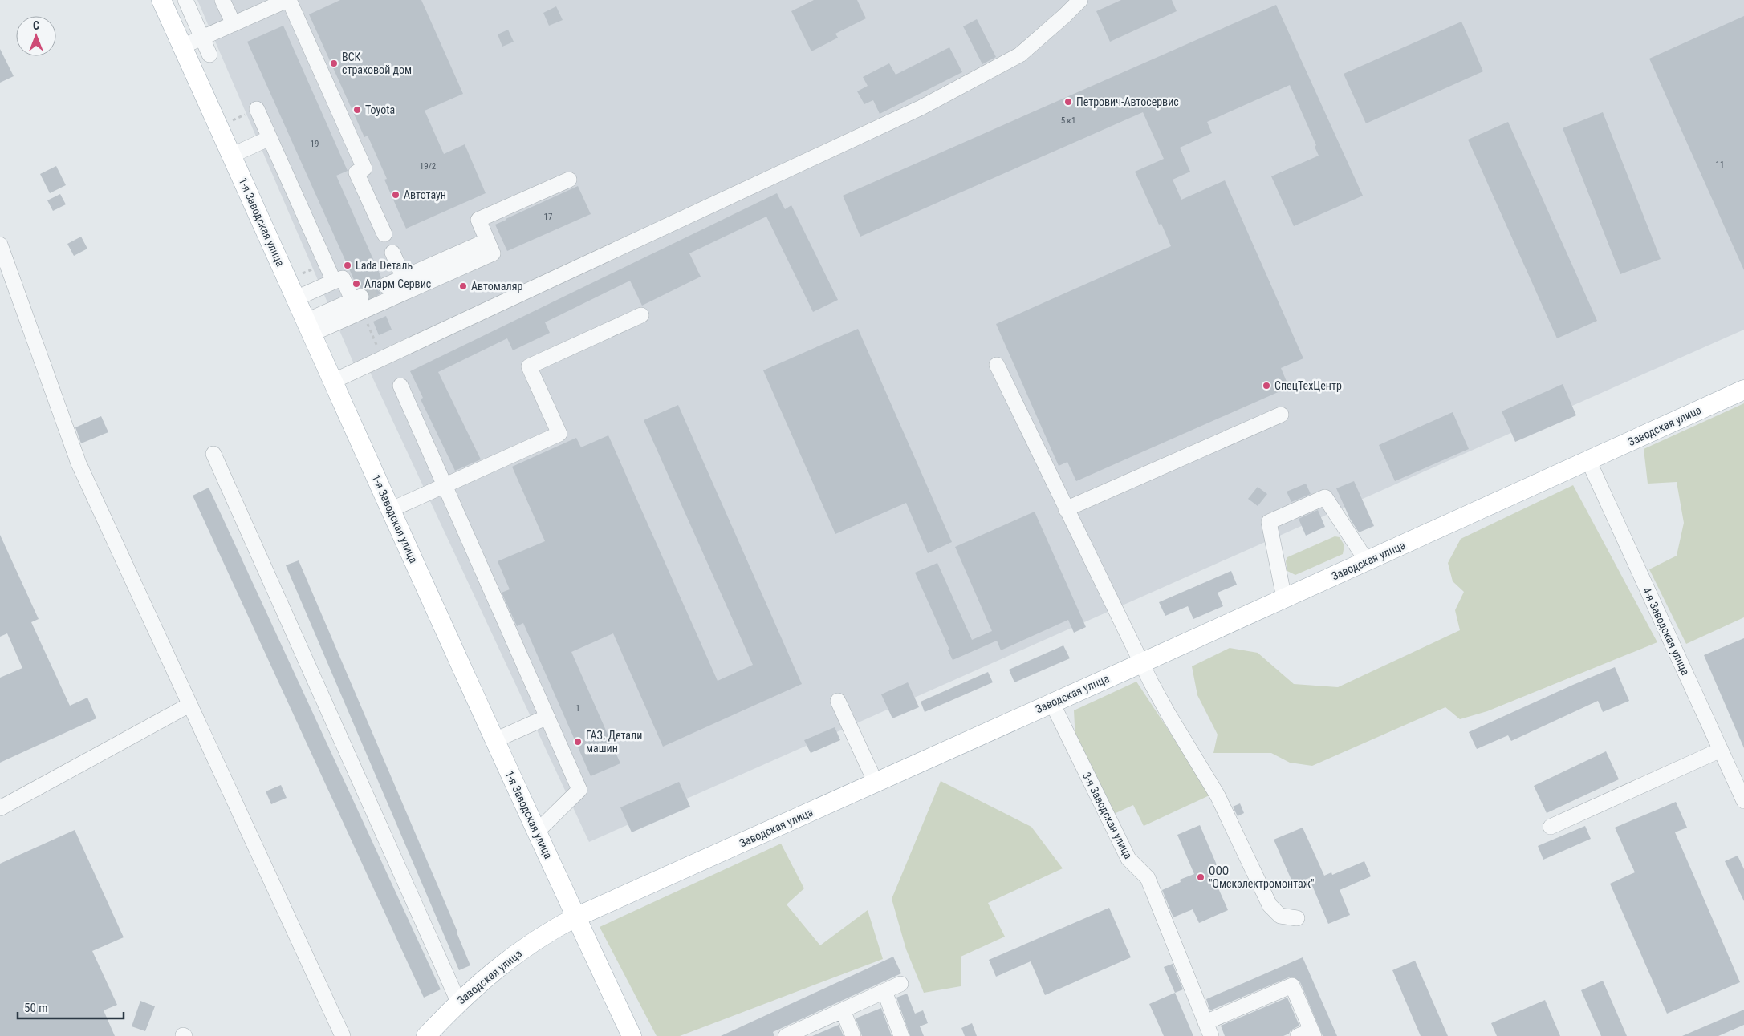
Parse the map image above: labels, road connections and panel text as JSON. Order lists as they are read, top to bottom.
{
  "streets": {
    "main road": ["1-я Заводская улица", "Заводская улица"],
    "street": ["4-я Заводская улица", "3-я Заводская улица"]
  },
  "crossings": [
    ["1-я Заводская улица", "Заводская улица"],
    ["Заводская улица", "4-я Заводская улица"],
    ["Заводская улица", "3-я Заводская улица"]
  ],
  "places": [
    "ВСК страховой дом",
    "Петрович-Автосервис",
    "Toyota",
    "Автотаун",
    "Lada Dеталь",
    "Аларм Сервис",
    "Автомаляр",
    "СпецТехЦентр",
    "ГАЗ. Детали машин",
    "ООО \"Омскэлектромонтаж\""
  ],
  "house_numbers": [
    "5 к1",
    "19",
    "11",
    "19/2",
    "17",
    "1"
  ],
  "scale_bar": "50 m",
  "north": "top"
}
